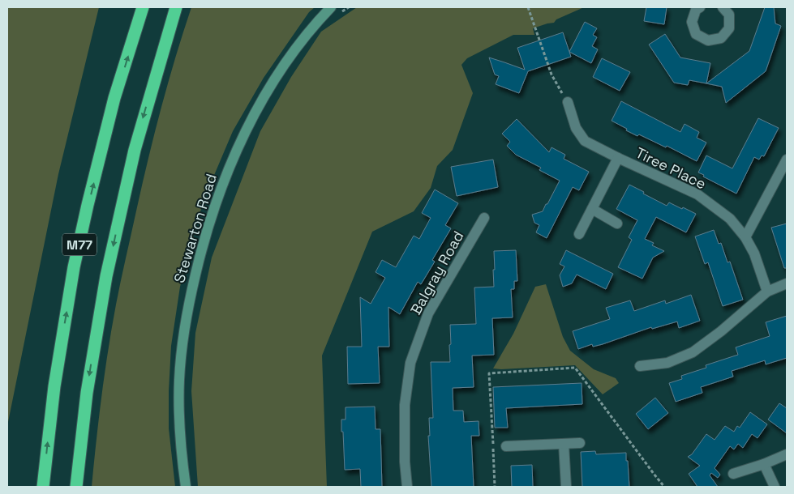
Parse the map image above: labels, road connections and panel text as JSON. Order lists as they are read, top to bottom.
{
  "streets": {
    "highway": ["M77"],
    "main road": ["Stewarton Road"],
    "street": ["Tiree Place", "Balgray Road"]
  }
}
